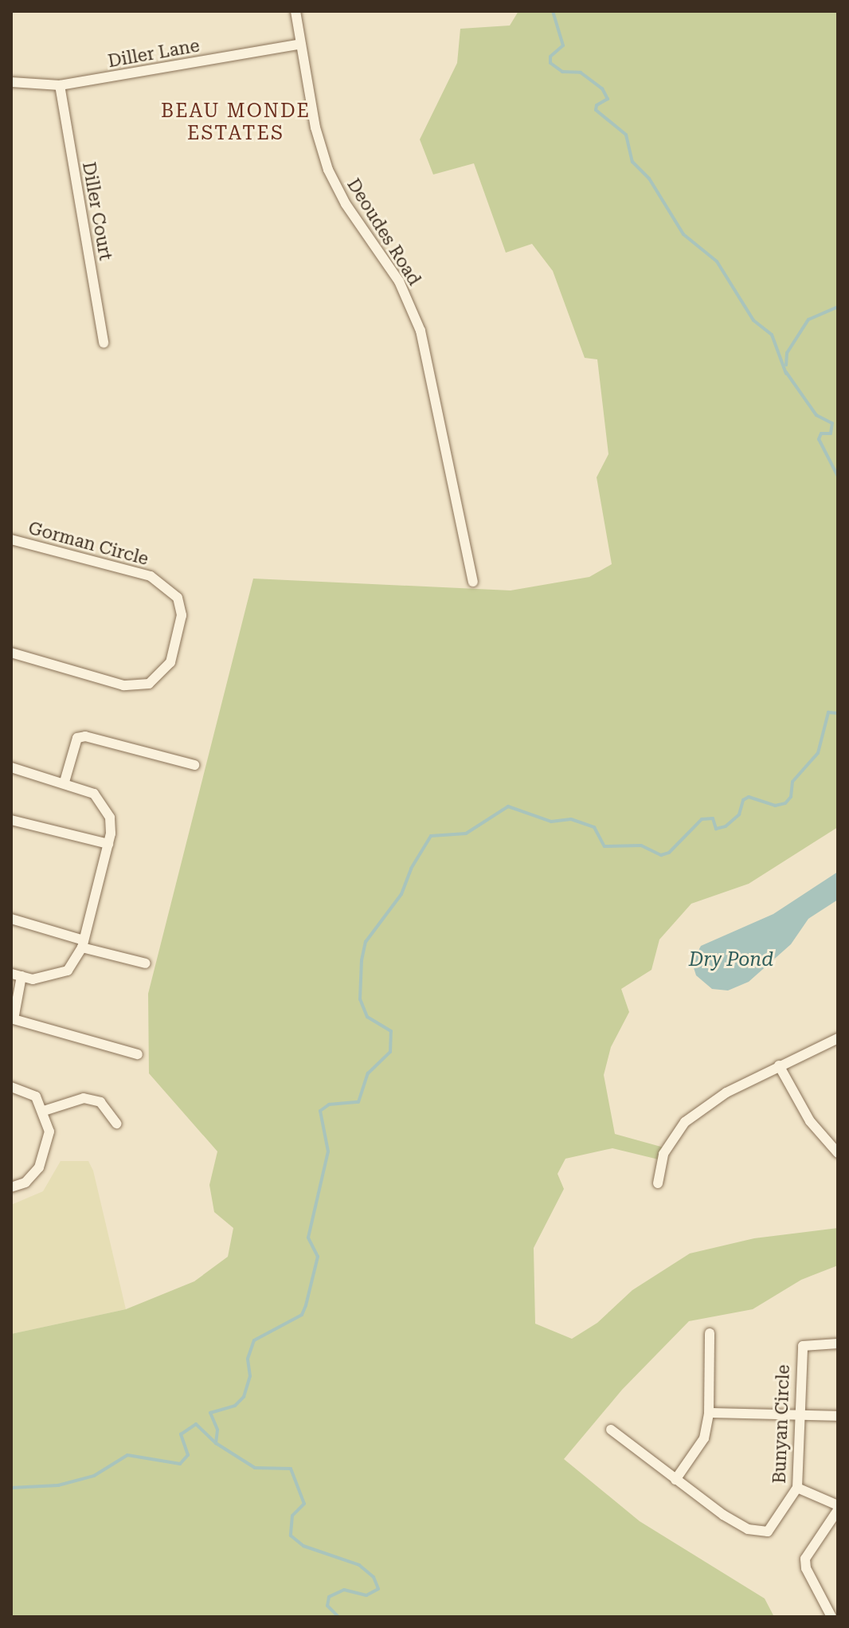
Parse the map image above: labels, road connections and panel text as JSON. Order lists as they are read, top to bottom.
{
  "streets": {
    "street": [
      "Diller Lane",
      "Diller Court",
      "Deoudes Road",
      "Gorman Circle",
      "Bunyan Circle"
    ]
  },
  "crossings": [
    ["Diller Lane", "Diller Court"],
    ["Diller Lane", "Deoudes Road"]
  ],
  "districts": ["BEAU MONDE ESTATES"],
  "water": ["Dry Pond"]
}
